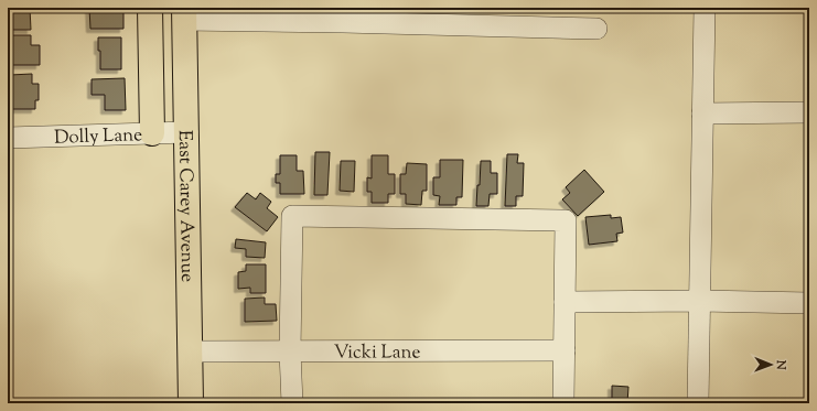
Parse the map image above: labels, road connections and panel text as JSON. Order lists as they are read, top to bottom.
{
  "streets": {
    "main road": ["East Carey Avenue"],
    "street": ["Dolly Lane", "Vicki Lane"]
  },
  "crossings": [
    ["Dolly Lane", "East Carey Avenue"],
    ["East Carey Avenue", "Vicki Lane"]
  ],
  "north": "right"
}
